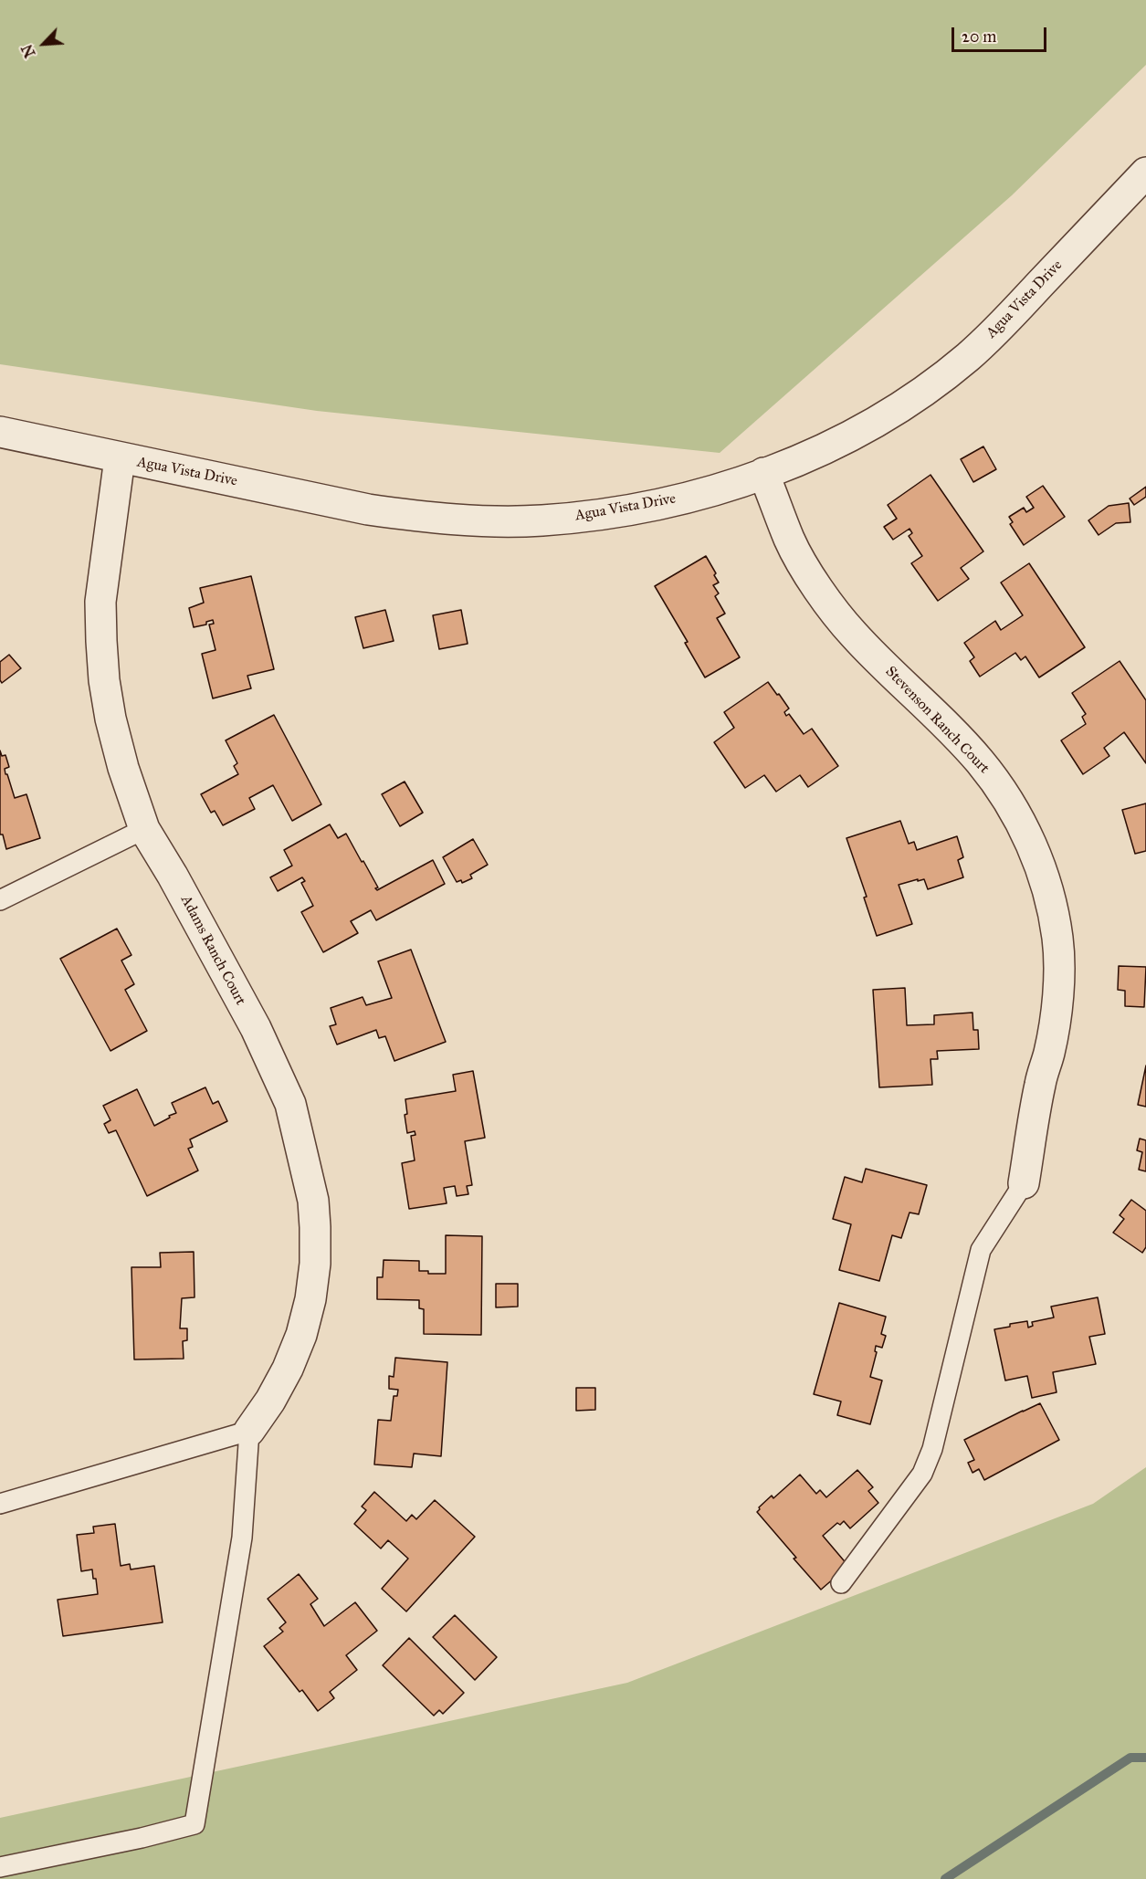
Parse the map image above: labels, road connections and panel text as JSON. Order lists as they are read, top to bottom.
{
  "streets": {
    "street": ["Agua Vista Drive", "Stevenson Ranch Court", "Adams Ranch Court"]
  },
  "crossings": [
    ["Agua Vista Drive", "Stevenson Ranch Court"],
    ["Agua Vista Drive", "Adams Ranch Court"]
  ],
  "scale_bar": "20 m",
  "north": "bottom left"
}
